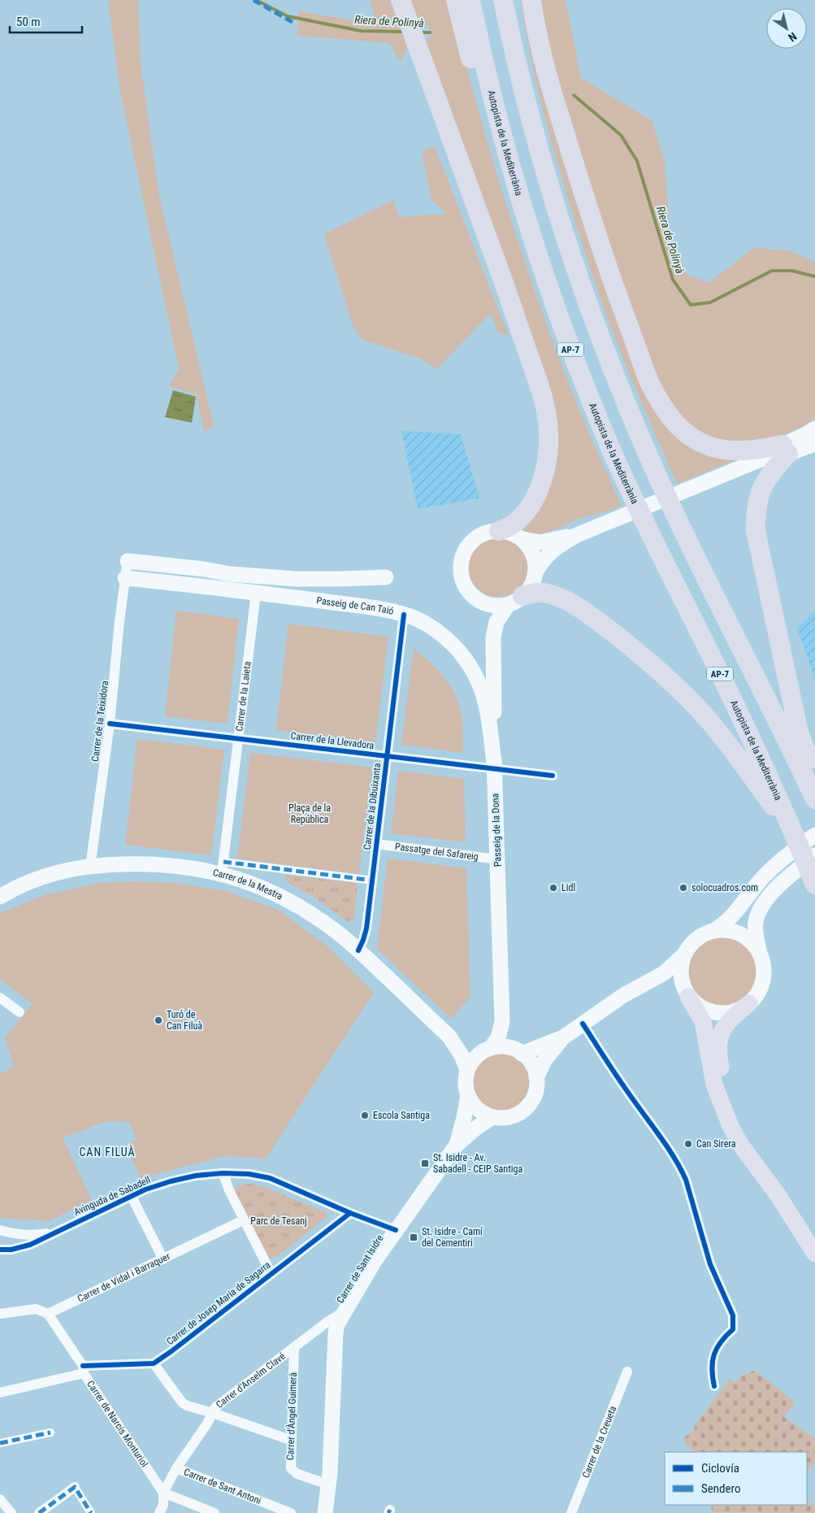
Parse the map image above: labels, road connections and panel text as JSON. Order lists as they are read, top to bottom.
{
  "streets": {
    "highway": ["Autopista de la Mediterrània", "AP-7"],
    "main road": [
      "Passeig de Can Taió",
      "Passeig de la Dona",
      "Carrer de la Mestra",
      "Carrer de Sant Isidre"
    ],
    "street": [
      "Carrer de la Laieta",
      "Carrer de la Teixidora",
      "Carrer de la Llevadora",
      "Carrer de la Dibuixanta",
      "Passatge del Safareig",
      "Avinguda de Sabadell",
      "Carrer de Vidal i Barraquer",
      "Carrer de Josep Maria de Sagarra",
      "Carrer d'Anselm Clavé",
      "Carrer d'Àngel Guimerà",
      "Carrer de Narcís Monturiol",
      "Carrer de la Creueta",
      "Carrer de Sant Antoni"
    ]
  },
  "crossings": [
    ["Passeig de Can Taió", "Carrer de la Laieta"],
    ["Passeig de Can Taió", "Carrer de la Teixidora"],
    ["Passeig de Can Taió", "Carrer de la Llevadora"],
    ["Passeig de Can Taió", "Carrer de la Dibuixanta"],
    ["Passeig de Can Taió", "Passeig de la Dona"],
    ["Carrer de la Laieta", "Carrer de la Llevadora"],
    ["Carrer de la Laieta", "Carrer de la Mestra"],
    ["Carrer de la Teixidora", "Carrer de la Llevadora"],
    ["Carrer de la Teixidora", "Carrer de la Mestra"],
    ["Carrer de la Llevadora", "Carrer de la Dibuixanta"],
    ["Carrer de la Llevadora", "Passeig de la Dona"],
    ["Carrer de la Dibuixanta", "Passatge del Safareig"],
    ["Carrer de la Dibuixanta", "Carrer de la Mestra"],
    ["Passeig de la Dona", "Passatge del Safareig"],
    ["Passeig de la Dona", "Carrer de la Mestra"],
    ["Passeig de la Dona", "Carrer de Sant Isidre"],
    ["Carrer de la Mestra", "Carrer de Sant Isidre"],
    ["Avinguda de Sabadell", "Carrer de Sant Isidre"],
    ["Avinguda de Sabadell", "Carrer de Josep Maria de Sagarra"],
    ["Carrer de Sant Isidre", "Carrer d'Anselm Clavé"],
    ["Carrer de Sant Isidre", "Carrer d'Àngel Guimerà"],
    ["Carrer de Vidal i Barraquer", "Carrer de Narcís Monturiol"],
    ["Carrer d'Anselm Clavé", "Carrer d'Àngel Guimerà"],
    ["Carrer d'Anselm Clavé", "Carrer de Narcís Monturiol"],
    ["Carrer d'Anselm Clavé", "Carrer de Sant Antoni"]
  ],
  "districts": ["CAN FILUÀ"],
  "water": ["Riera de Polinyà"],
  "parks": ["Plaça de la República", "Parc de Tesanj"],
  "places": {
    "other": [
      "Lidl",
      "solocuadros.com",
      "Turó de Can Filuà",
      "Escola Santiga",
      "Can Sirera"
    ],
    "transit": ["St. Isidre - Av. Sabadell - CEIP Santiga", "St. Isidre - Camí del Cementiri"]
  },
  "legend": ["Ciclovía", "Sendero"],
  "scale_bar": "50 m",
  "north": "bottom right"
}
